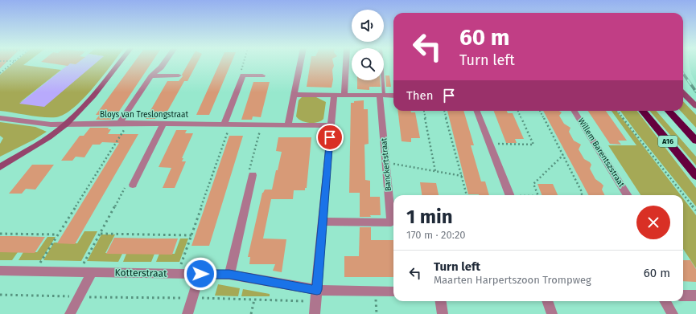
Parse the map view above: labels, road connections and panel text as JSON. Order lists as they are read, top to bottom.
{
  "streets": {
    "highway": ["A16"],
    "street": [
      "Bloys van Treslongstraat",
      "Willem Barentszstraat",
      "Banckertstraat",
      "Kotterstraat"
    ]
  },
  "page": {
    "turn": ["60 m", "Turn left"],
    "then": "Then",
    "heading": ["1 min", "170 m · 20:20"],
    "list": [
      {
        "name": "Turn left",
        "note": "Maarten Harpertszoon Trompweg",
        "value": "60 m"
      }
    ]
  }
}
